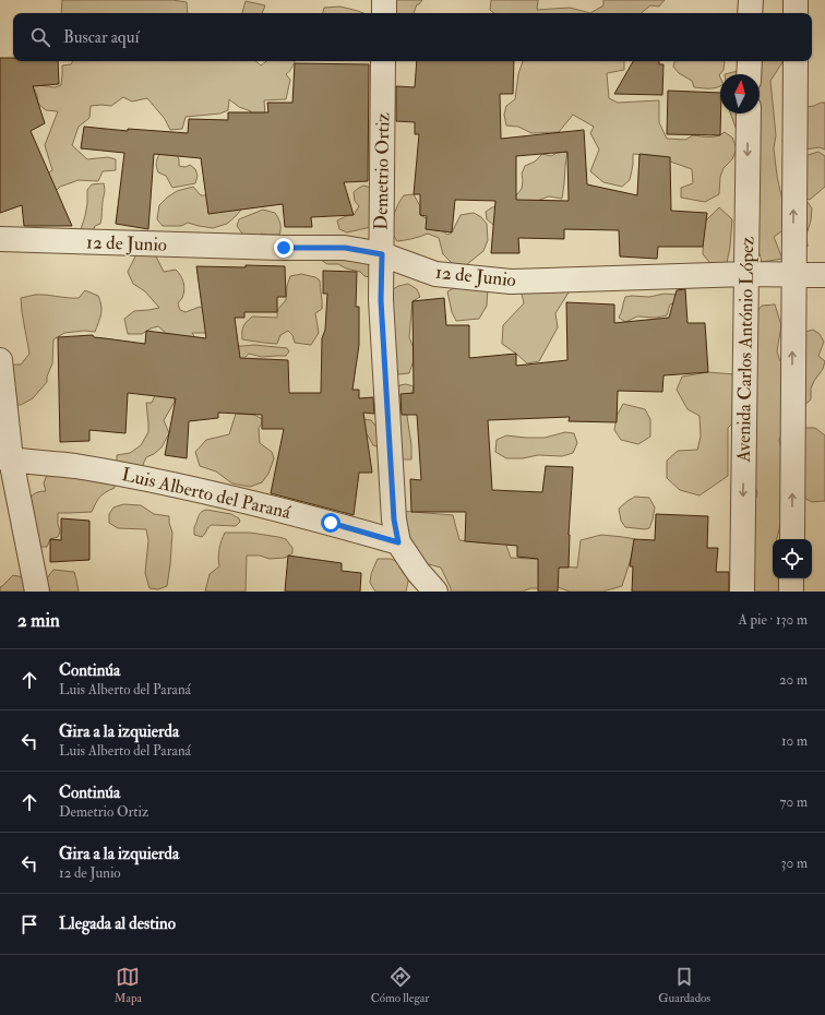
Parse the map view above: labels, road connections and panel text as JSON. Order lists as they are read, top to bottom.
{
  "streets": {
    "street": [
      "Demetrio Ortiz",
      "12 de Junio",
      "Avenida Carlos António López",
      "Luis Alberto del Paraná"
    ]
  },
  "crossings": [
    ["Demetrio Ortiz", "12 de Junio"],
    ["Demetrio Ortiz", "Luis Alberto del Paraná"],
    ["12 de Junio", "Avenida Carlos António López"]
  ],
  "north": "top",
  "page": {
    "search": "Buscar aquí",
    "heading": ["2 min", "A pie · 130 m"],
    "list": [
      ["Continúa", "Luis Alberto del Paraná", "20 m"],
      ["Gira a la izquierda", "Luis Alberto del Paraná", "10 m"],
      ["Continúa", "Demetrio Ortiz", "70 m"],
      ["Gira a la izquierda", "12 de Junio", "30 m"],
      "Llegada al destino"
    ],
    "nav": ["Mapa", "Cómo llegar", "Guardados"]
  }
}
